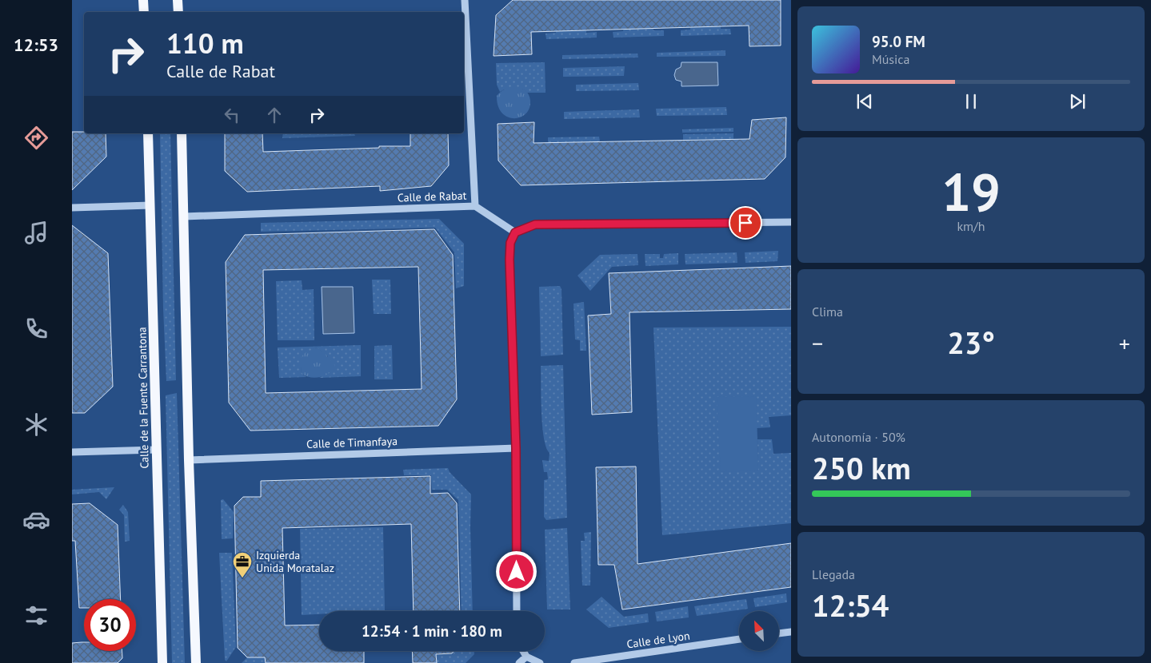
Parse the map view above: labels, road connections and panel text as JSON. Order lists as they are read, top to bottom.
{
  "streets": {
    "main road": ["Calle de la Fuente Carrantona"],
    "street": ["Calle de Rabat", "Calle de Timanfaya", "Calle de Lyon"]
  },
  "places": {
    "office": ["Izquierda Unida Moratalaz"]
  },
  "north": "top left",
  "page": {
    "tabs": "12:53",
    "turn": ["110 m", "Calle de Rabat"],
    "song": ["95.0 FM", "Música"],
    "tile": [
      ["19", "km/h"],
      "Clima",
      ["Autonomía · 50%", "250 km"],
      ["Llegada", "12:54"]
    ],
    "heat": ["−", "23°", "+"],
    "limit": "30",
    "trip": "12:54 · 1 min · 180 m"
  }
}
